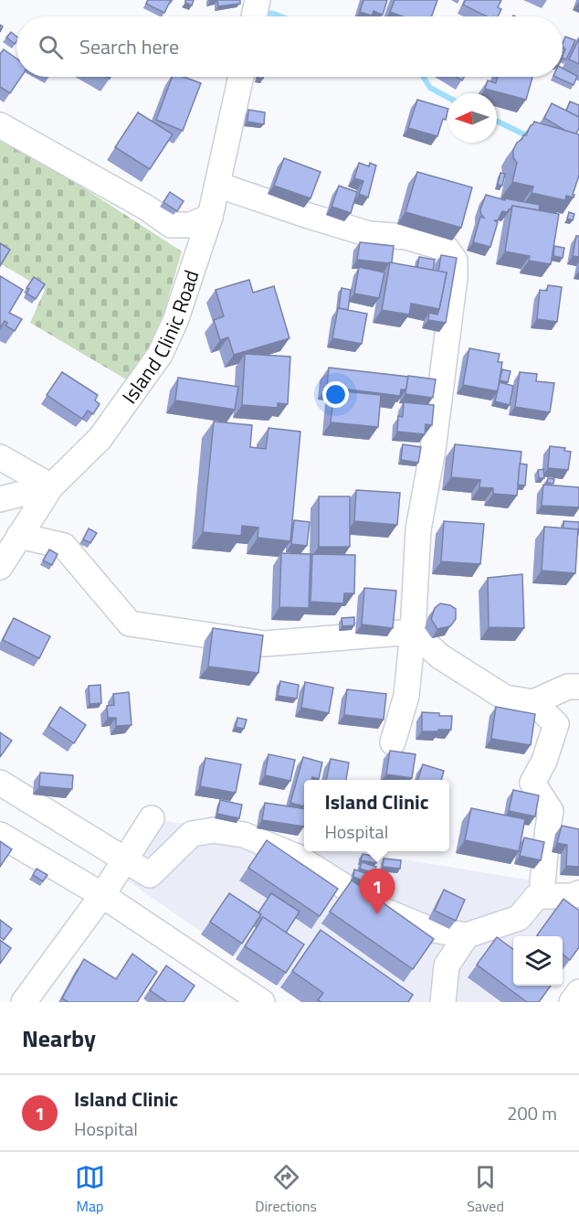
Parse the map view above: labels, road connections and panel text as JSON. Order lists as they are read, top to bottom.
{
  "streets": {
    "street": ["Island Clinic Road"]
  },
  "north": "left",
  "page": {
    "search": "Search here",
    "popup": ["Island Clinic", "Hospital"],
    "pins": "1",
    "heading": "Nearby",
    "list": [
      {
        "mark": "1",
        "name": "Island Clinic",
        "note": "Hospital",
        "value": "200 m"
      }
    ],
    "nav": ["Map", "Directions", "Saved"]
  }
}
